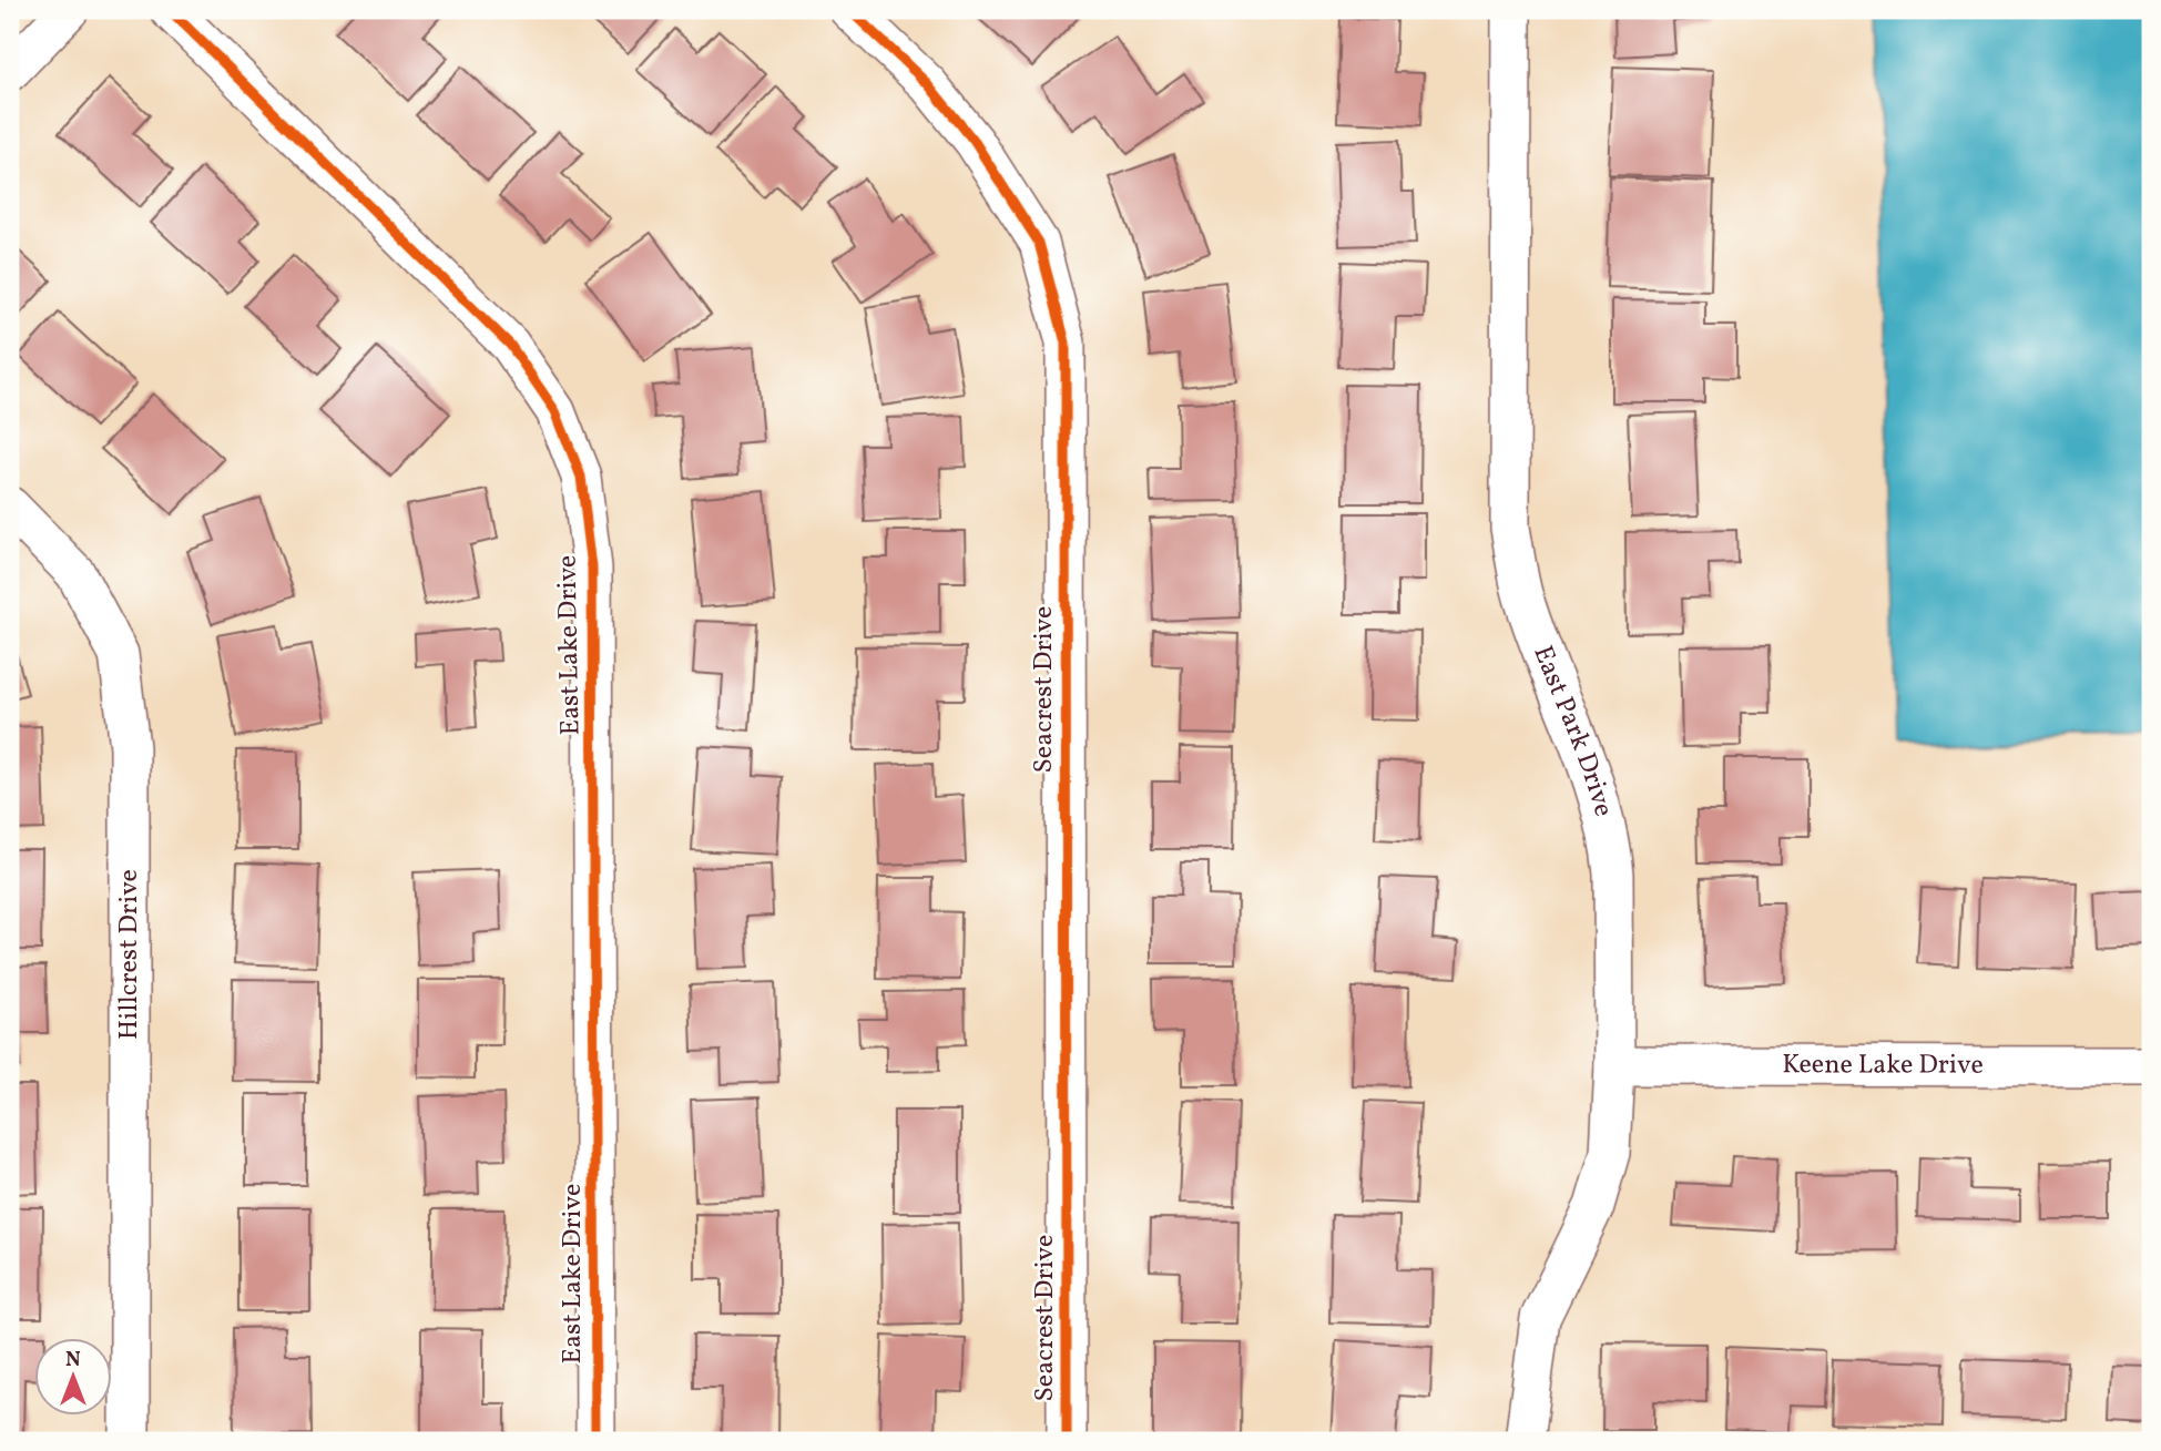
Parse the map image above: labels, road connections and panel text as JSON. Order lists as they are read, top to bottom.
{
  "streets": {
    "street": [
      "East Lake Drive",
      "Seacrest Drive",
      "East Park Drive",
      "Hillcrest Drive",
      "Keene Lake Drive"
    ]
  },
  "crossings": [
    ["East Park Drive", "Keene Lake Drive"]
  ],
  "north": "top"
}
